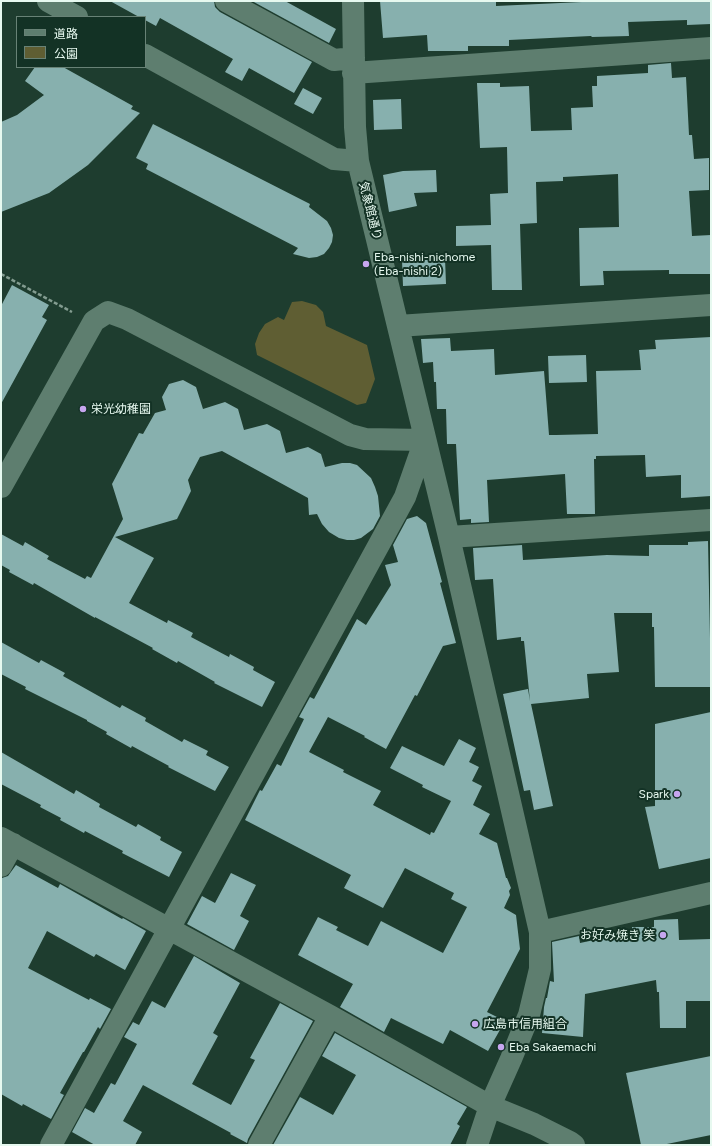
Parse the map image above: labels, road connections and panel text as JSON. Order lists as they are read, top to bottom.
{
  "streets": {
    "street": ["気象館通り"]
  },
  "places": [
    "Eba-nishi-nichome (Eba-nishi 2)",
    "栄光幼稚園",
    "Spark",
    "お好み焼き 笑",
    "広島市信用組合",
    "Eba Sakaemachi"
  ],
  "legend": ["道路", "公園"]
}
